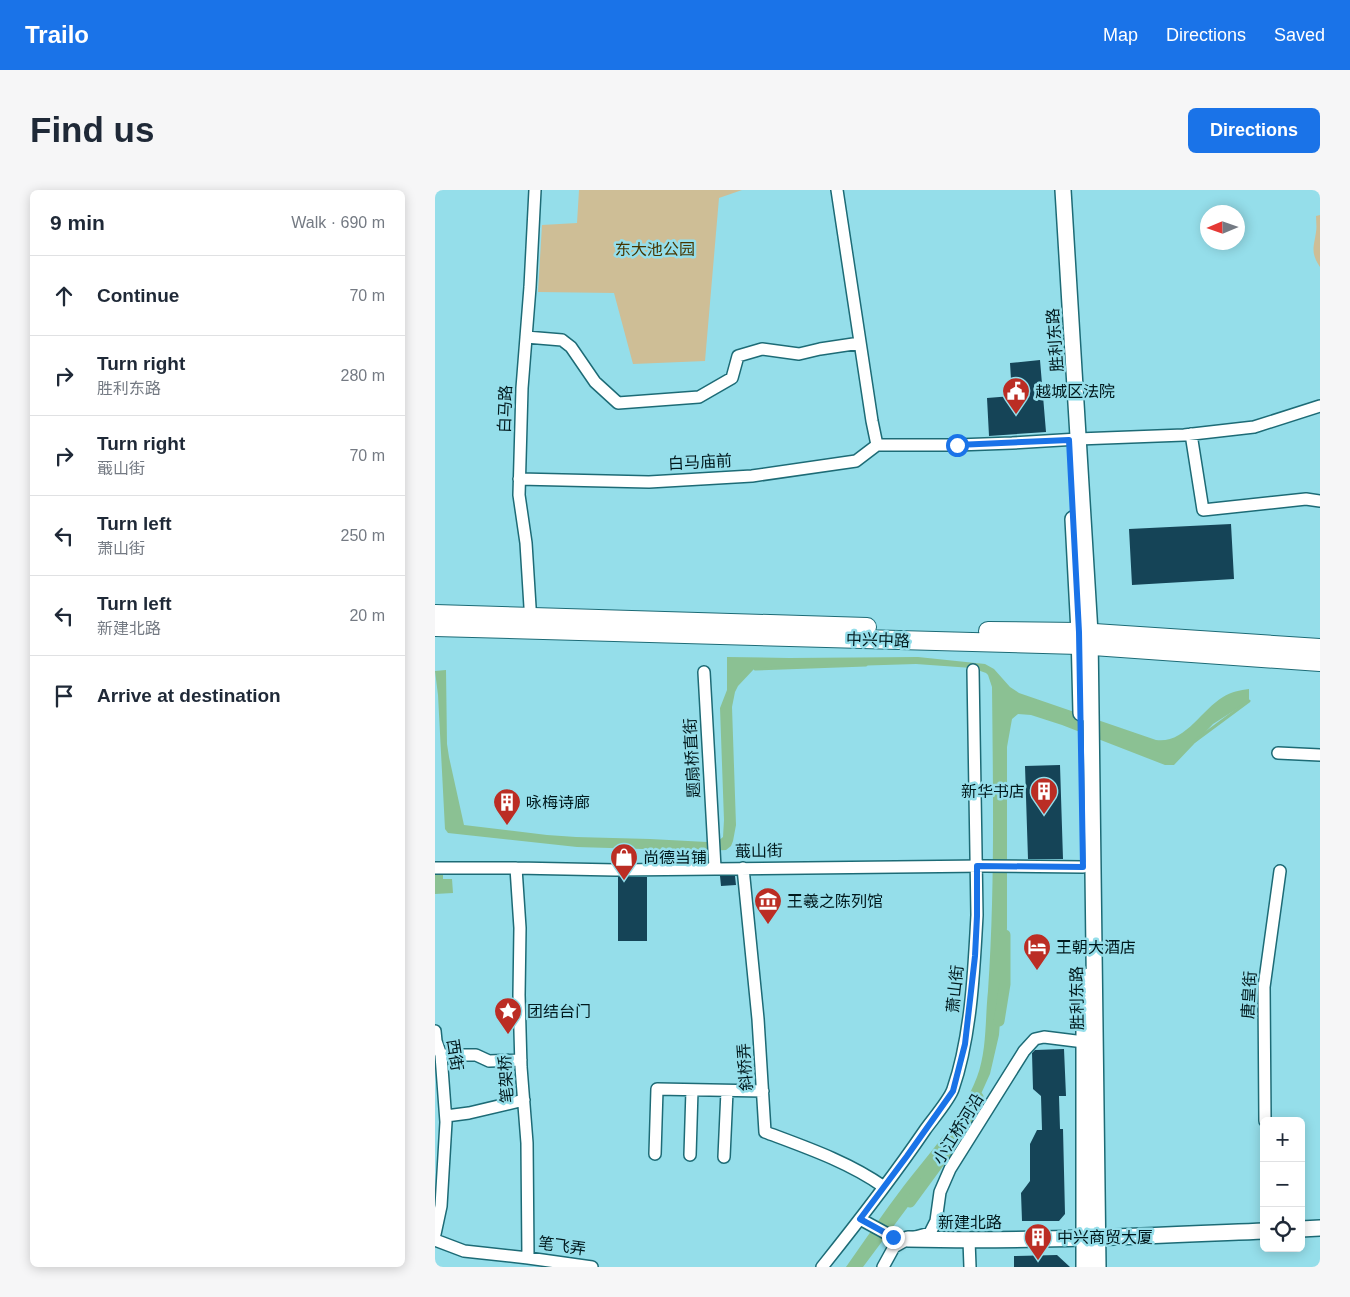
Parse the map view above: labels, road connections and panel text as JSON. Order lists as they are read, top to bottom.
{
  "streets": {
    "main road": ["胜利东路", "中兴中路", "新建北路"],
    "street": [
      "白马路",
      "白马庙前",
      "题扇桥直街",
      "蕺山街",
      "萧山街",
      "唐皇街",
      "西街",
      "斜桥弄",
      "笔架桥",
      "小江桥河沿",
      "笔飞弄"
    ]
  },
  "crossings": [
    ["胜利东路", "中兴中路"],
    ["胜利东路", "蕺山街"],
    ["胜利东路", "小江桥河沿"],
    ["胜利东路", "新建北路"],
    ["白马路", "白马庙前"],
    ["白马路", "中兴中路"],
    ["题扇桥直街", "蕺山街"],
    ["蕺山街", "萧山街"],
    ["蕺山街", "斜桥弄"],
    ["蕺山街", "笔架桥"],
    ["萧山街", "斜桥弄"],
    ["萧山街", "新建北路"],
    ["西街", "笔飞弄"],
    ["笔架桥", "笔飞弄"],
    ["小江桥河沿", "新建北路"]
  ],
  "parks": ["东大池公园"],
  "places": {
    "public building": ["越城区法院"],
    "building": ["新华书店", "咏梅诗廊", "中兴商贸大厦"],
    "shop": ["尚德当铺"],
    "museum": ["王羲之陈列馆"],
    "hotel": ["王朝大酒店"],
    "place": ["团结台门"]
  },
  "north": "left",
  "page": {
    "header": "Trailo",
    "nav": ["Map", "Directions", "Saved"],
    "buttons": "Directions",
    "title": "Find us",
    "heading": ["9 min", "Walk · 690 m"],
    "list": [
      ["Continue", "70 m"],
      ["Turn right", "胜利东路", "280 m"],
      ["Turn right", "蕺山街", "70 m"],
      ["Turn left", "萧山街", "250 m"],
      ["Turn left", "新建北路", "20 m"],
      "Arrive at destination"
    ],
    "map_buttons": ["+", "−"]
  }
}
